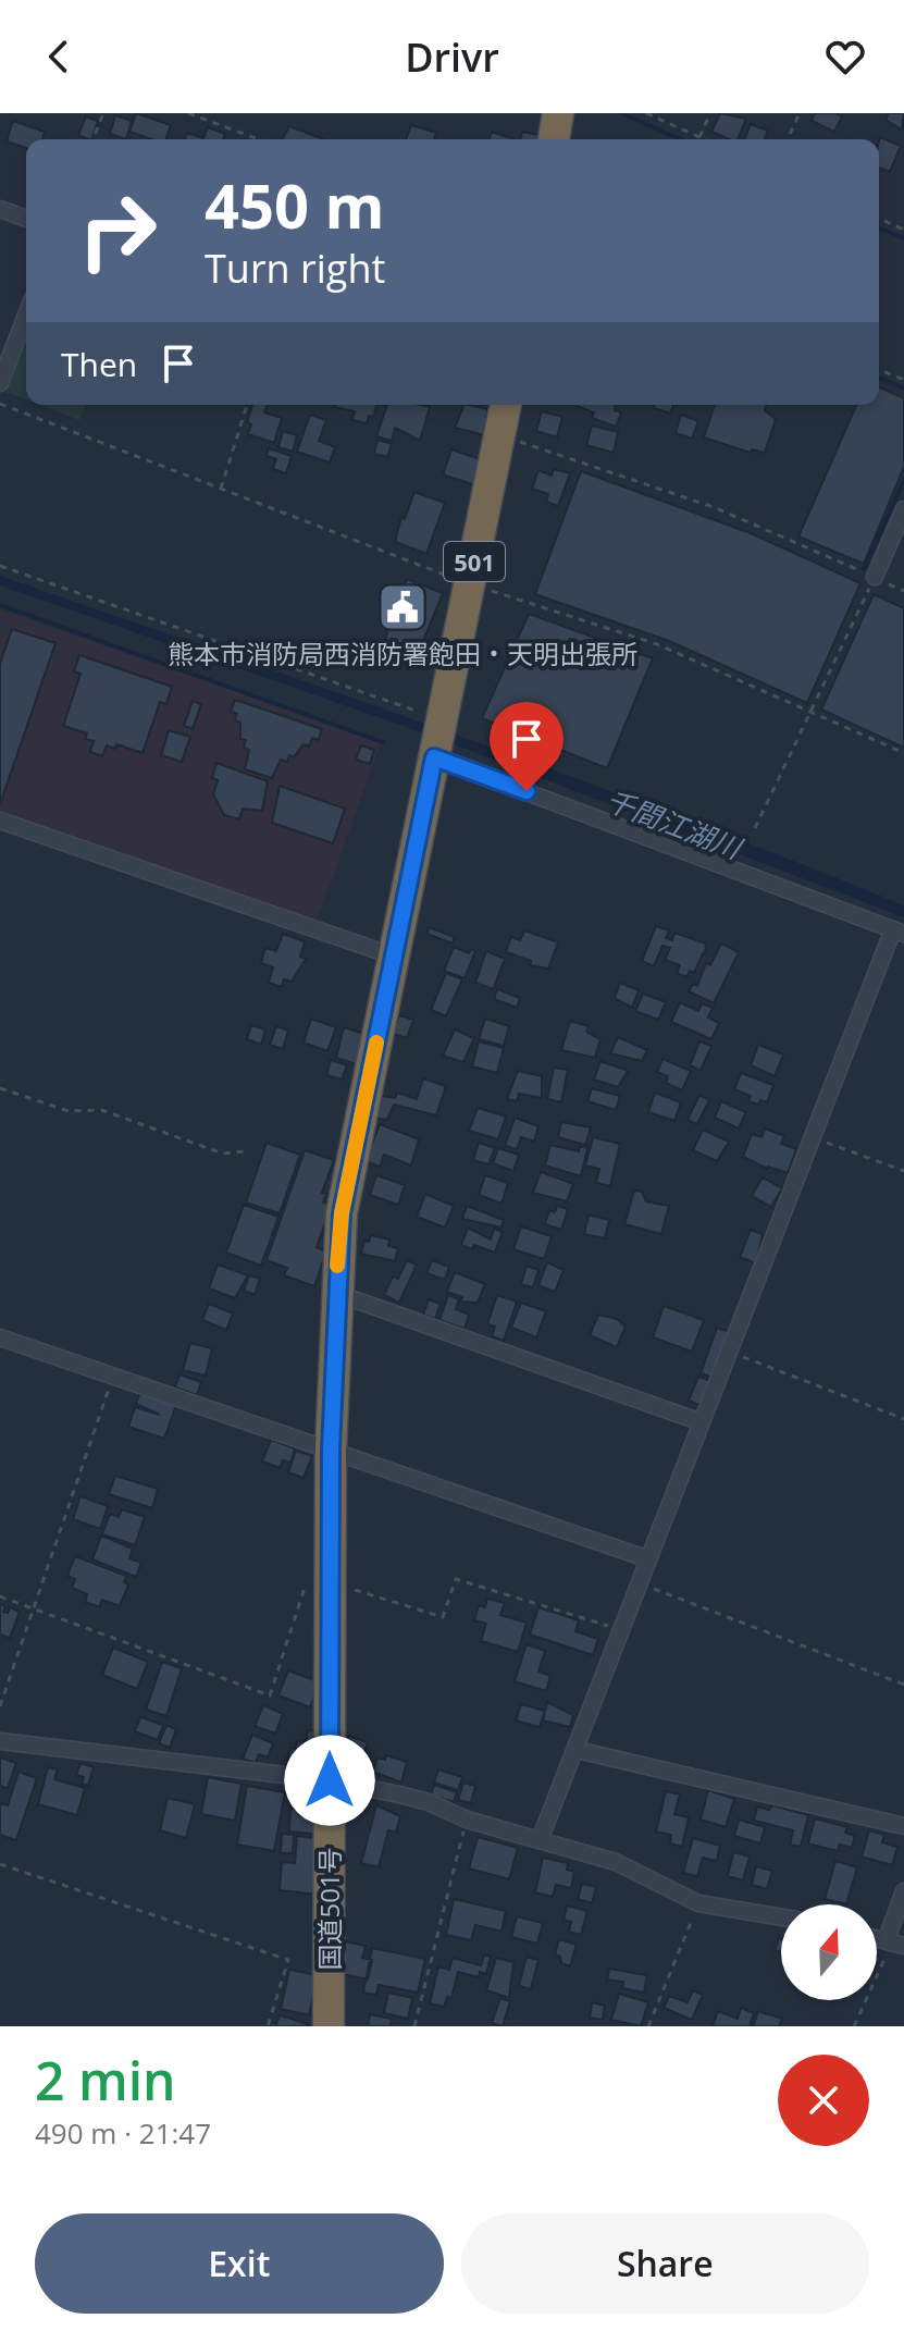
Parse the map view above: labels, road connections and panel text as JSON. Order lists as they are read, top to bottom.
{
  "streets": {
    "highway": ["501", "国道501号"]
  },
  "water": ["千間江湖川"],
  "places": {
    "public building": ["熊本市消防局西消防署飽田・天明出張所"]
  },
  "north": "top",
  "page": {
    "header": "Drivr",
    "turn": ["450 m", "Turn right"],
    "then": "Then",
    "heading": ["2 min", "490 m · 21:47"],
    "buttons": ["Exit", "Share"]
  }
}
